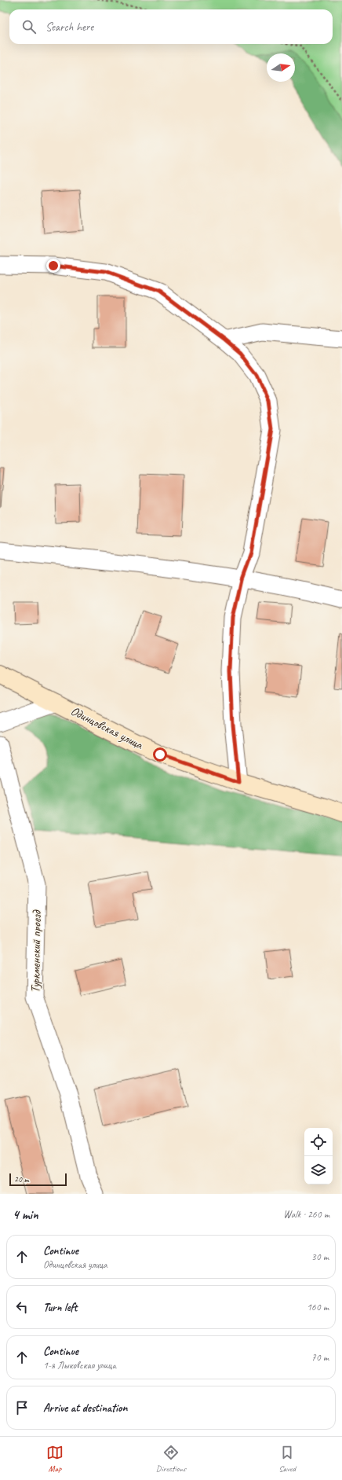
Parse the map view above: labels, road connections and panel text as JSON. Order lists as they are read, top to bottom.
{
  "streets": {
    "street": ["Одинцовская улица", "Туркменский проезд"]
  },
  "scale_bar": "20 m",
  "north": "right",
  "page": {
    "search": "Search here",
    "scale": "20 m",
    "heading": ["4 min", "Walk · 260 m"],
    "list": [
      ["Continue", "Одинцовская улица", "30 m"],
      ["Turn left", "160 m"],
      ["Continue", "1-я Лыковская улица", "70 m"],
      "Arrive at destination"
    ],
    "nav": ["Map", "Directions", "Saved"]
  }
}
